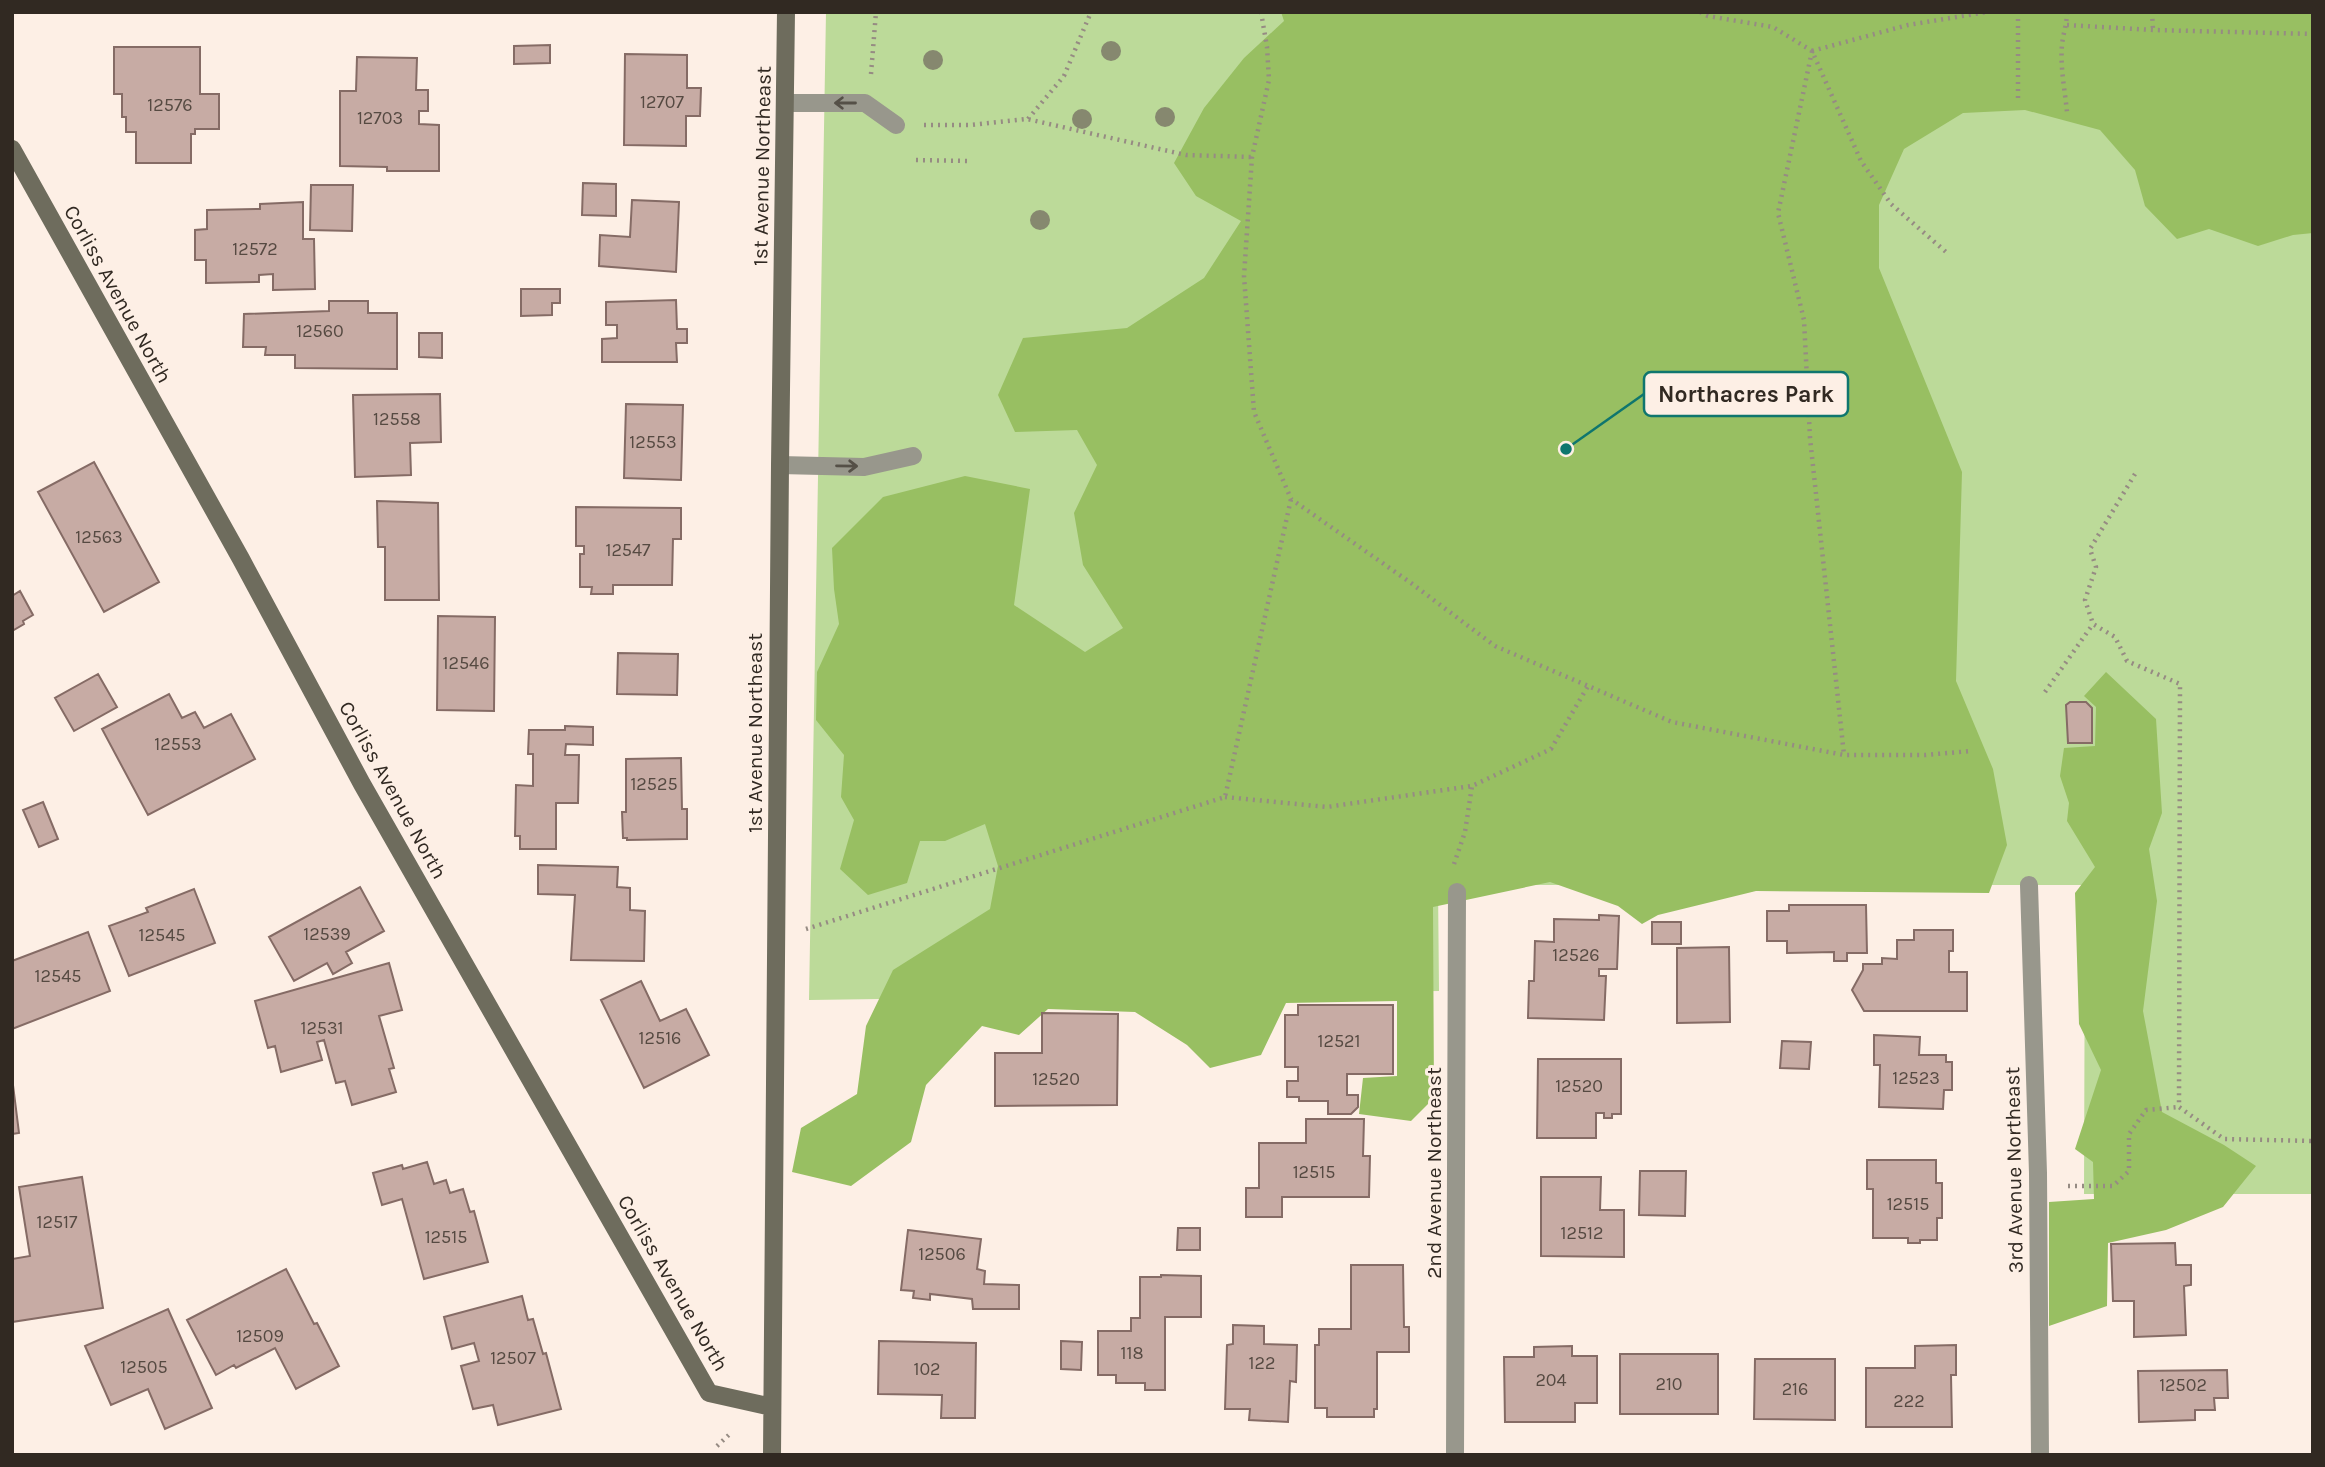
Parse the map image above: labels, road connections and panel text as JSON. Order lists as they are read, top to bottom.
{
  "streets": {
    "street": [
      "1st Avenue Northeast",
      "Corliss Avenue North",
      "3rd Avenue Northeast",
      "2nd Avenue Northeast"
    ]
  },
  "crossings": [
    ["1st Avenue Northeast", "Corliss Avenue North"]
  ],
  "places": ["Northacres Park"],
  "house_numbers": [
    "12707",
    "12576",
    "12703",
    "12572",
    "12560",
    "12558",
    "12553",
    "12563",
    "12547",
    "12546",
    "12553",
    "12525",
    "12539",
    "12545",
    "12526",
    "12545",
    "12531",
    "12516",
    "12521",
    "12523",
    "12520",
    "12520",
    "12515",
    "12515",
    "12517",
    "12512",
    "12515",
    "12506",
    "12509",
    "118",
    "12507",
    "122",
    "12505",
    "102",
    "204",
    "210",
    "12502",
    "216",
    "222"
  ]
}
